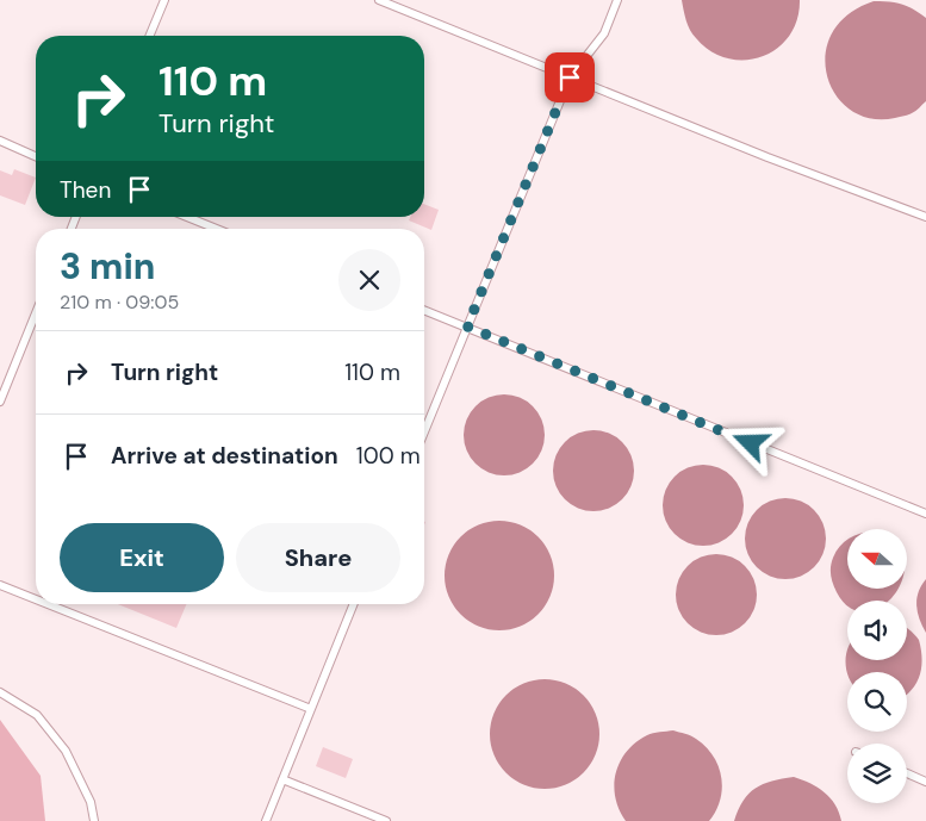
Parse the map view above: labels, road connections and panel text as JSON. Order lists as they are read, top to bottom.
{
  "north": "left",
  "page": {
    "turn": ["110 m", "Turn right"],
    "then": "Then",
    "heading": ["3 min", "210 m · 09:05"],
    "list": [
      {
        "name": "Turn right",
        "value": "110 m"
      },
      {
        "name": "Arrive at destination",
        "value": "100 m"
      }
    ],
    "buttons": ["Exit", "Share"]
  }
}
